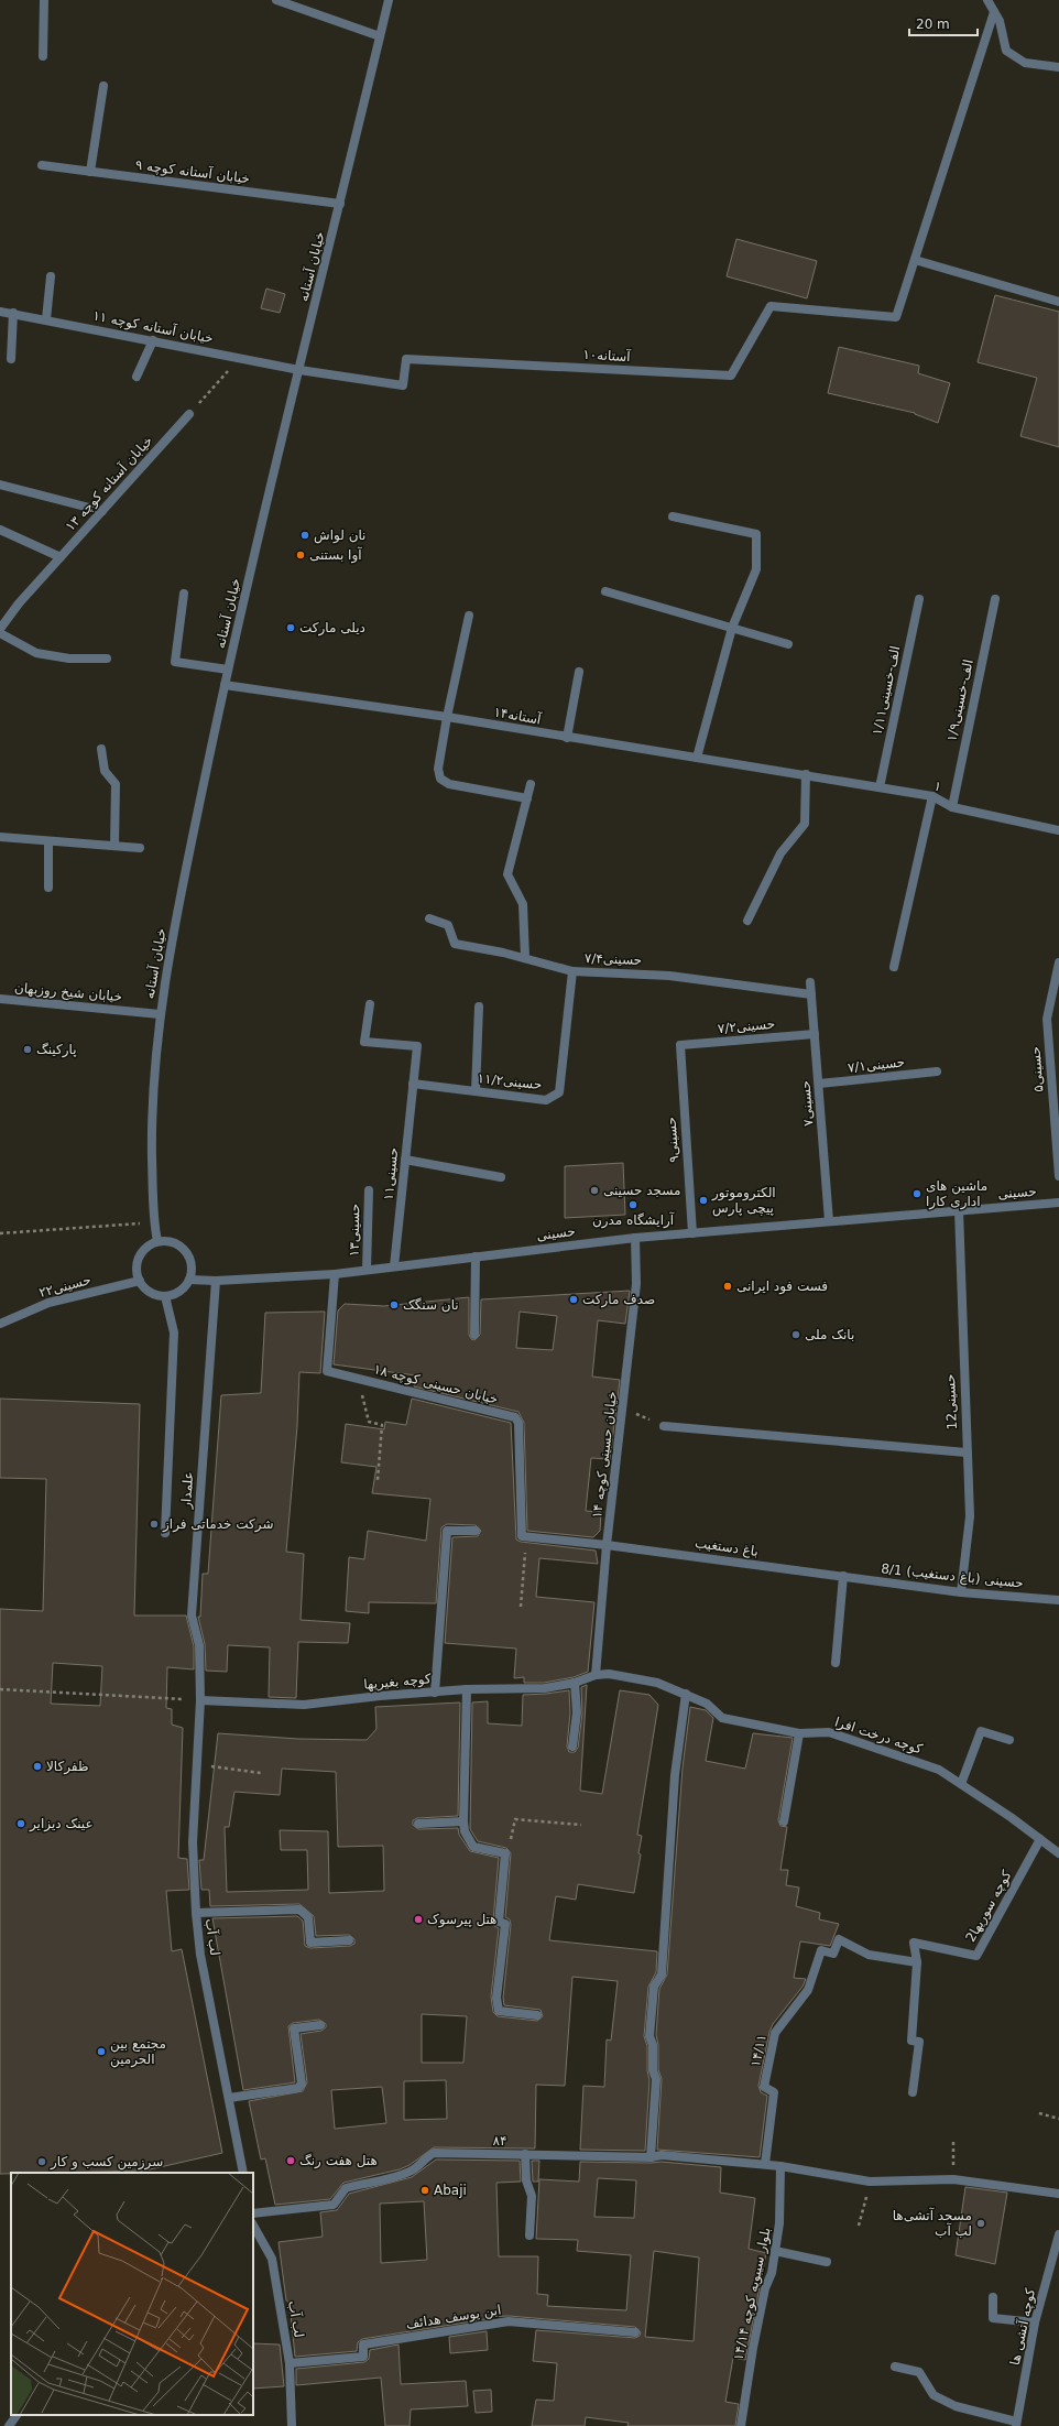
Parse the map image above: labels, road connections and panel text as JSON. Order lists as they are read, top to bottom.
{
  "streets": {
    "street": [
      "خیابان آستانه کوچه ۹",
      "خیابان آستانه",
      "خیابان آستانه کوچه ۱۱",
      "آستانه۱۰",
      "خیابان آستانه کوچه ۱۳",
      "الف-خسینی۱/۱۱",
      "الف-خسینی۱/۹",
      "آستانه۱۴",
      "۱",
      "حسینی۷/۴",
      "خیابان شیخ روزبهان",
      "حسینی۷/۲",
      "حسینی۷/۱",
      "حسینی۵",
      "حسینی۱۱/۲",
      "حسینی۷",
      "حسینی۹",
      "حسینی۱۱",
      "حسینی",
      "حسینی۱۳",
      "حسینی۲۲",
      "خیابان حسینی کوچه ۱۸",
      "حسینی12",
      "خیابان حسینی کوچه ۱۴",
      "علمدار",
      "باغ دستغیب",
      "8/1 حسینی (باغ دستغیب)",
      "کوچه بغیریها",
      "کوچه درخت افرا",
      "کوچه سوریها2",
      "لب آب",
      "۱۴/۱۱",
      "۸۴",
      "بلوار سیبویه کوچه ۱۴/۱۴",
      "ابن یوسف هدائف",
      "کوچه آتشی ها"
    ]
  },
  "crossings": [
    ["خیابان آستانه کوچه ۹", "خیابان آستانه"],
    ["خیابان آستانه", "خیابان آستانه کوچه ۱۱"],
    ["خیابان آستانه", "آستانه۱۰"],
    ["خیابان آستانه", "آستانه۱۴"],
    ["خیابان آستانه", "خیابان شیخ روزبهان"],
    ["خیابان آستانه", "حسینی"],
    ["خیابان آستانه", "حسینی۲۲"],
    ["خیابان آستانه کوچه ۱۱", "آستانه۱۰"],
    ["الف-خسینی۱/۱۱", "۱"],
    ["الف-خسینی۱/۹", "۱"],
    ["آستانه۱۴", "۱"],
    ["حسینی۷/۴", "حسینی۱۱/۲"],
    ["حسینی۷/۴", "حسینی۷"],
    ["حسینی۷/۲", "حسینی۷"],
    ["حسینی۷/۲", "حسینی۹"],
    ["حسینی۷/۱", "حسینی۷"],
    ["حسینی۱۱/۲", "حسینی۱۱"],
    ["حسینی۷", "حسینی"],
    ["حسینی۹", "حسینی"],
    ["حسینی۱۱", "حسینی"],
    ["حسینی", "حسینی۱۳"],
    ["حسینی", "حسینی۲۲"],
    ["حسینی", "خیابان حسینی کوچه ۱۸"],
    ["حسینی", "حسینی12"],
    ["حسینی", "خیابان حسینی کوچه ۱۴"],
    ["حسینی", "علمدار"],
    ["خیابان حسینی کوچه ۱۸", "باغ دستغیب"],
    ["حسینی12", "8/1 حسینی (باغ دستغیب)"],
    ["خیابان حسینی کوچه ۱۴", "باغ دستغیب"],
    ["خیابان حسینی کوچه ۱۴", "کوچه بغیریها"],
    ["خیابان حسینی کوچه ۱۴", "کوچه درخت افرا"],
    ["علمدار", "کوچه بغیریها"],
    ["علمدار", "لب آب"],
    ["باغ دستغیب", "8/1 حسینی (باغ دستغیب)"],
    ["کوچه بغیریها", "کوچه درخت افرا"],
    ["کوچه بغیریها", "لب آب"],
    ["کوچه درخت افرا", "کوچه سوریها2"],
    ["کوچه سوریها2", "۱۴/۱۱"],
    ["لب آب", "ابن یوسف هدائف"],
    ["۱۴/۱۱", "۸۴"],
    ["۸۴", "بلوار سیبویه کوچه ۱۴/۱۴"]
  ],
  "places": [
    "نان لواش",
    "آوا بستنی",
    "دیلی مارکت",
    "پارکینگ",
    "مسجد حسینی",
    "ماشین های اداری کارا",
    "الکتروموتور پیچی پارس",
    "آرایشگاه مدرن",
    "فست فود ایرانی",
    "صدف مارکت",
    "نان سنگک",
    "بانک ملی",
    "شرکت خدماتی فراز",
    "ظفرکالا",
    "عینک دیزایر",
    "هتل پیرسوک",
    "مجتمع بین الحرمین",
    "هتل هفت رنگ",
    "سرزمین کسب و کار",
    "Abaji",
    "مسجد آتشی‌ها لب آب"
  ],
  "scale_bar": "20 m"
}
